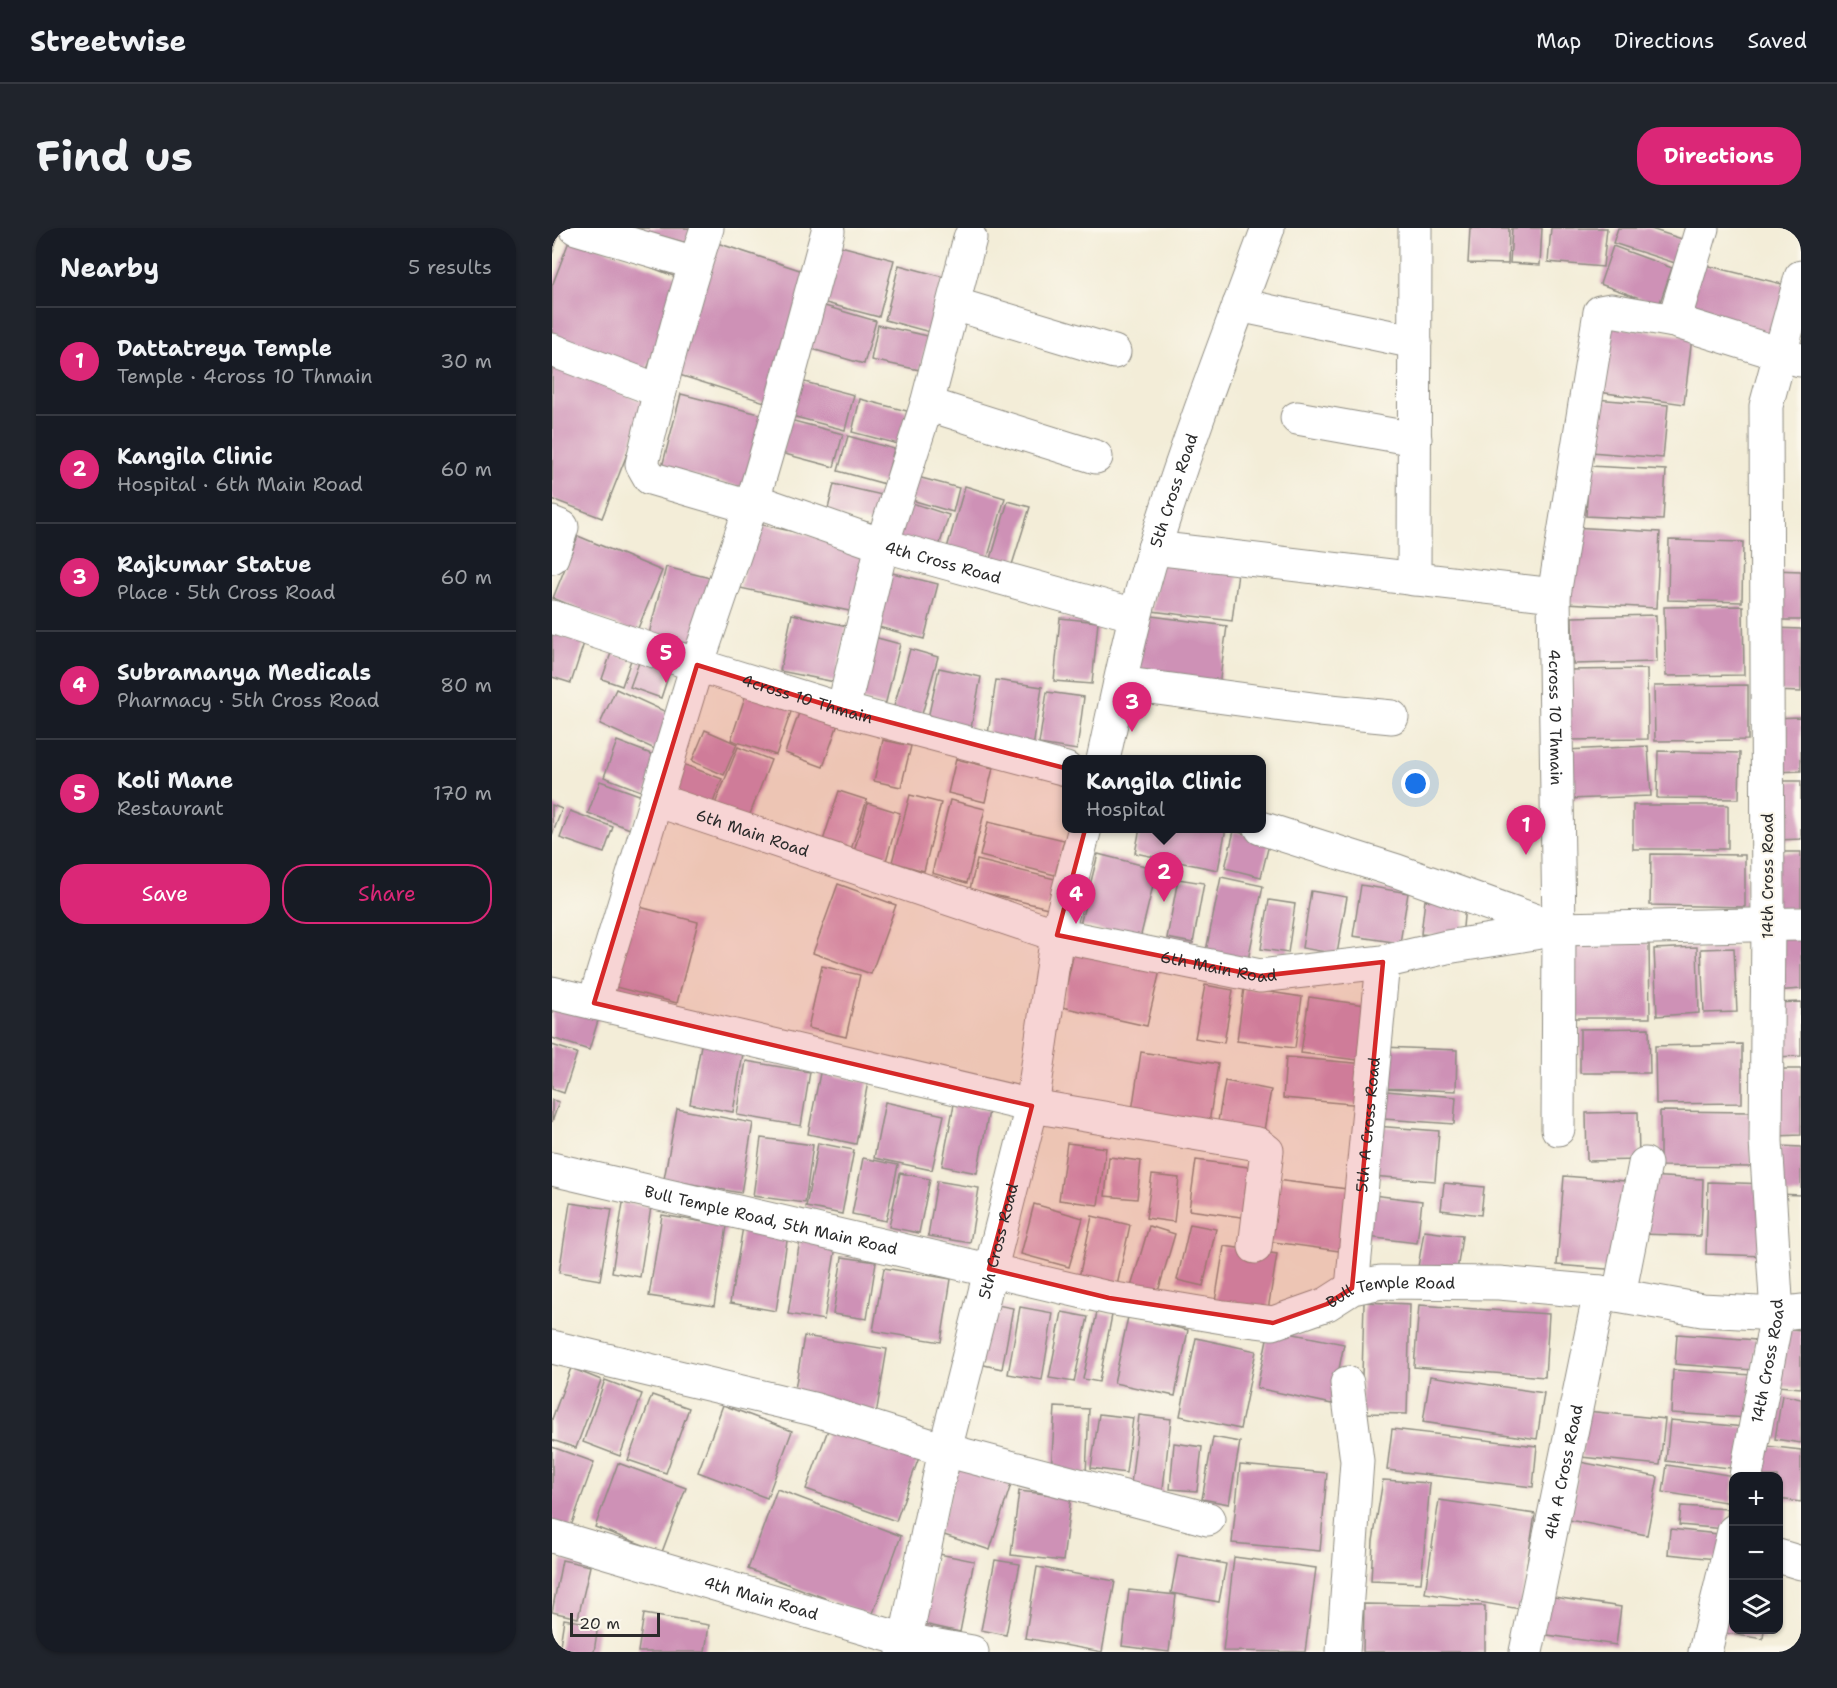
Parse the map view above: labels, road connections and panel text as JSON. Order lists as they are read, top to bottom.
{
  "streets": {
    "street": [
      "5th Cross Road",
      "4th Cross Road",
      "4cross 10 Thmain",
      "6th Main Road",
      "14th Cross Road",
      "5th A Cross Road",
      "Bull Temple Road, 5th Main Road",
      "Bull Temple Road",
      "4th A Cross Road",
      "4th Main Road"
    ]
  },
  "crossings": [
    ["5th Cross Road", "4th Cross Road"],
    ["5th Cross Road", "6th Main Road"],
    ["5th Cross Road", "Bull Temple Road, 5th Main Road"],
    ["5th Cross Road", "Bull Temple Road"],
    ["5th Cross Road", "4th Main Road"],
    ["4cross 10 Thmain", "6th Main Road"],
    ["6th Main Road", "14th Cross Road"],
    ["6th Main Road", "5th A Cross Road"],
    ["14th Cross Road", "Bull Temple Road"],
    ["5th A Cross Road", "Bull Temple Road"],
    ["Bull Temple Road, 5th Main Road", "Bull Temple Road"],
    ["Bull Temple Road", "4th A Cross Road"]
  ],
  "scale_bar": "20 m",
  "page": {
    "header": "Streetwise",
    "nav": ["Map", "Directions", "Saved"],
    "buttons": [
      "Directions",
      ["Save", "Share"]
    ],
    "title": "Find us",
    "heading": ["Nearby", "5 results"],
    "list": [
      {
        "mark": "1",
        "name": "Dattatreya Temple",
        "note": "Temple · 4cross 10 Thmain",
        "value": "30 m"
      },
      {
        "mark": "2",
        "name": "Kangila Clinic",
        "note": "Hospital · 6th Main Road",
        "value": "60 m"
      },
      {
        "mark": "3",
        "name": "Rajkumar Statue",
        "note": "Place · 5th Cross Road",
        "value": "60 m"
      },
      {
        "mark": "4",
        "name": "Subramanya Medicals",
        "note": "Pharmacy · 5th Cross Road",
        "value": "80 m"
      },
      {
        "mark": "5",
        "name": "Koli Mane",
        "note": "Restaurant",
        "value": "170 m"
      }
    ],
    "pins": [
      "5",
      "3",
      "1",
      "2",
      "4"
    ],
    "popup": ["Kangila Clinic", "Hospital"],
    "map_buttons": ["+", "−"],
    "scale": "20 m"
  }
}
